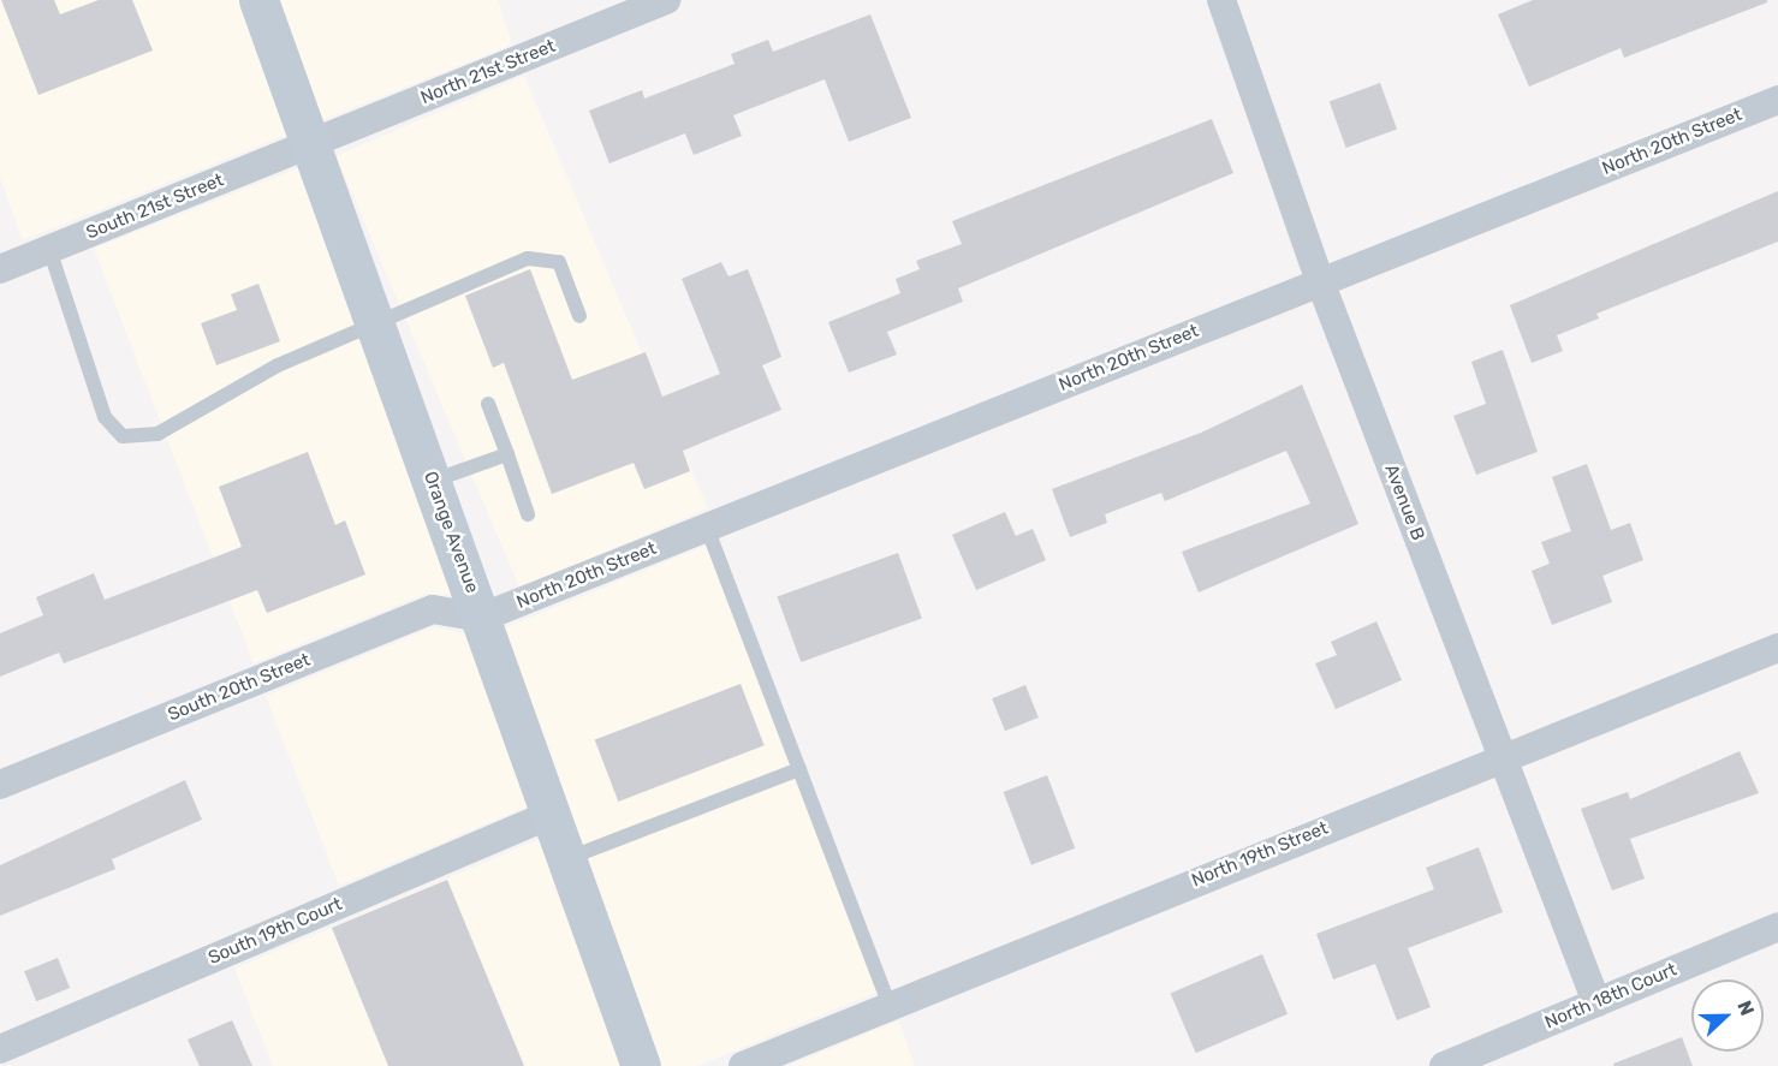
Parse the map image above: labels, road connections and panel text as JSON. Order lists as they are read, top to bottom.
{
  "streets": {
    "main road": ["Orange Avenue"],
    "street": [
      "North 21st Street",
      "North 20th Street",
      "South 21st Street",
      "Avenue B",
      "South 20th Street",
      "North 19th Street",
      "South 19th Court",
      "North 18th Court"
    ]
  },
  "crossings": [
    ["North 21st Street", "South 21st Street"],
    ["North 21st Street", "Orange Avenue"],
    ["North 20th Street", "Avenue B"],
    ["North 20th Street", "Orange Avenue"],
    ["North 20th Street", "South 20th Street"],
    ["South 21st Street", "Orange Avenue"],
    ["Avenue B", "North 19th Street"],
    ["Avenue B", "North 18th Court"],
    ["Orange Avenue", "South 20th Street"],
    ["Orange Avenue", "South 19th Court"]
  ],
  "north": "right"
}
